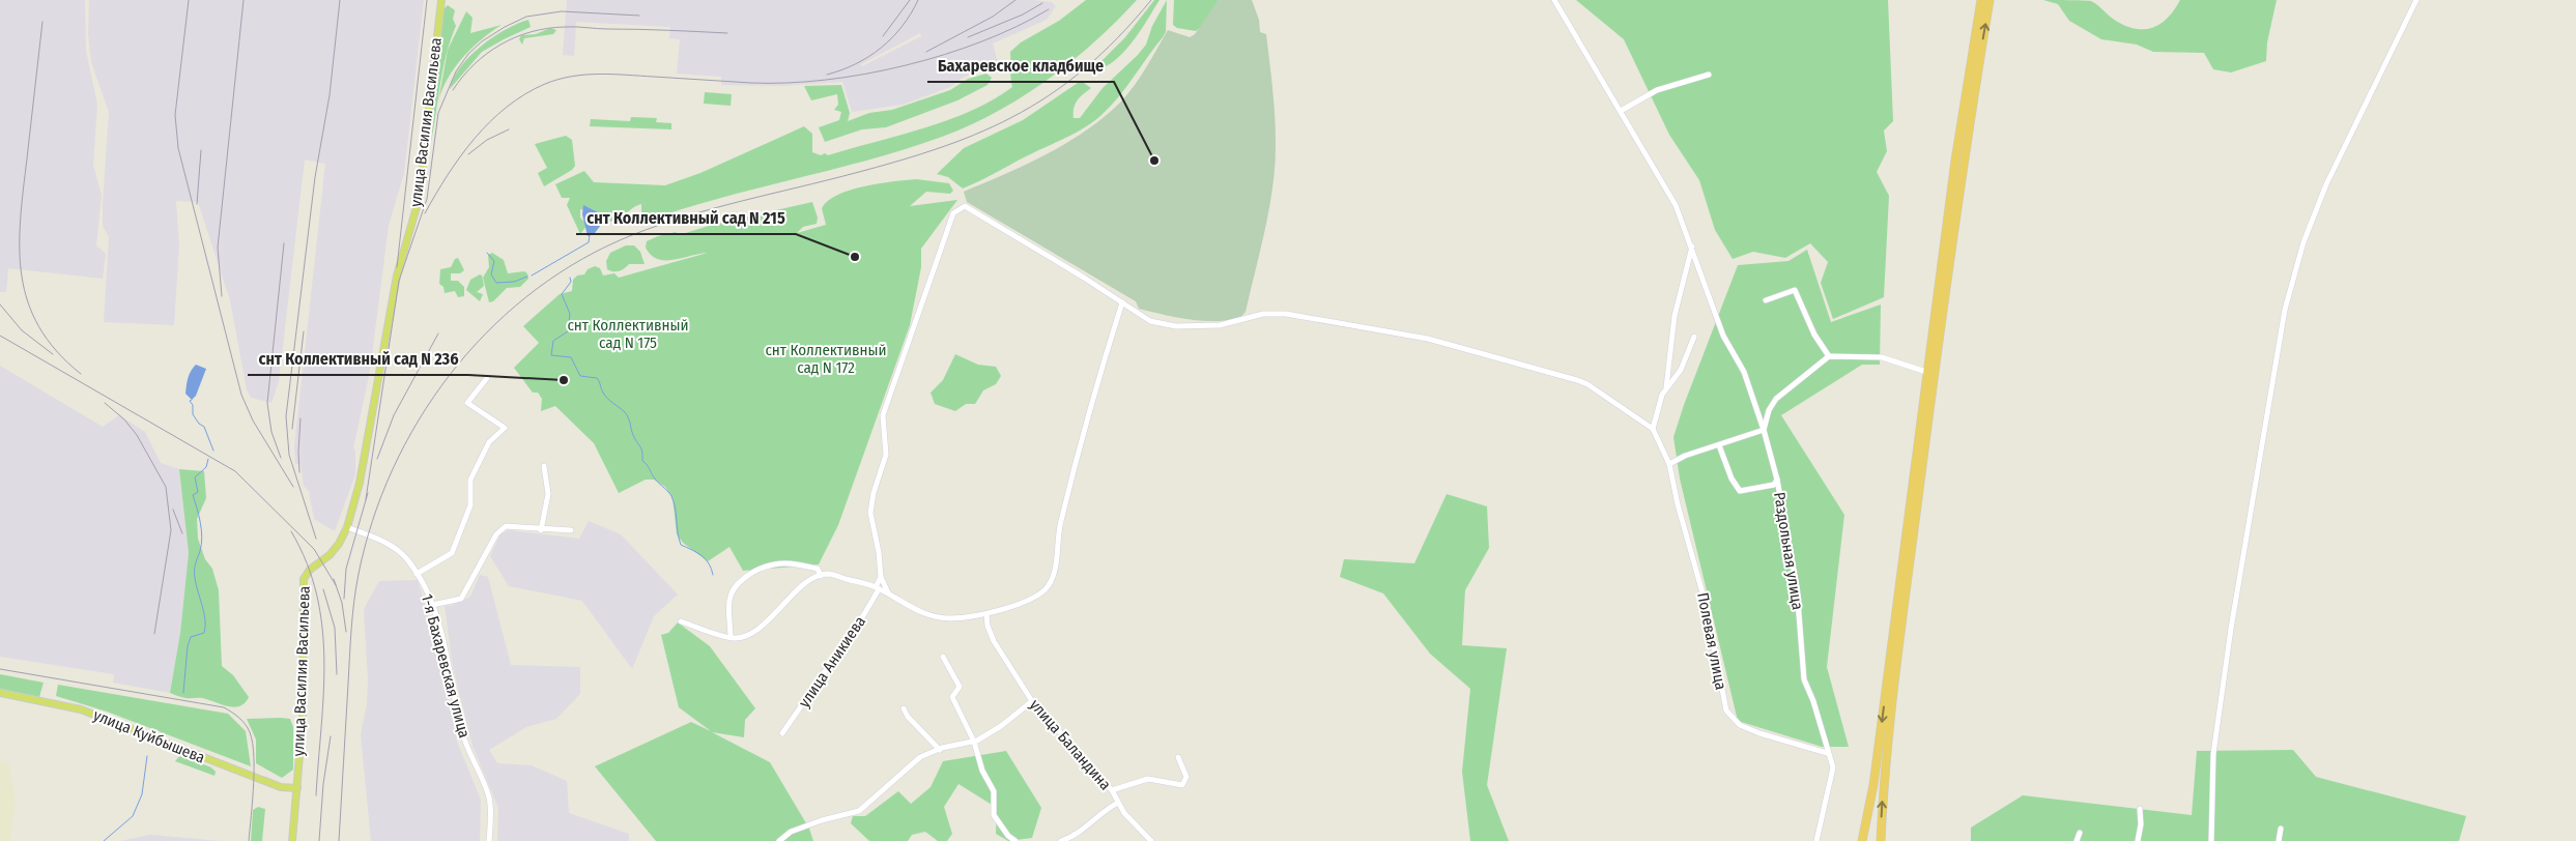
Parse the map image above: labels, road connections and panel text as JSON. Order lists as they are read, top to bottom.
{
  "streets": {
    "main road": ["улица Василия Васильева", "улица Куйбышева"],
    "street": [
      "Раздольная улица",
      "Полевая улица",
      "улица Аникиева",
      "1-я Бахаревская улица",
      "улица Баландина"
    ]
  },
  "crossings": [
    ["улица Василия Васильева", "1-я Бахаревская улица"],
    ["улица Василия Васильева", "улица Куйбышева"],
    ["Раздольная улица", "Полевая улица"]
  ],
  "parks": ["снт Коллективный сад N 175", "снт Коллективный сад N 172"],
  "places": ["Бахаревское кладбище", "снт Коллективный сад N 215", "снт Коллективный сад N 236"]
}
